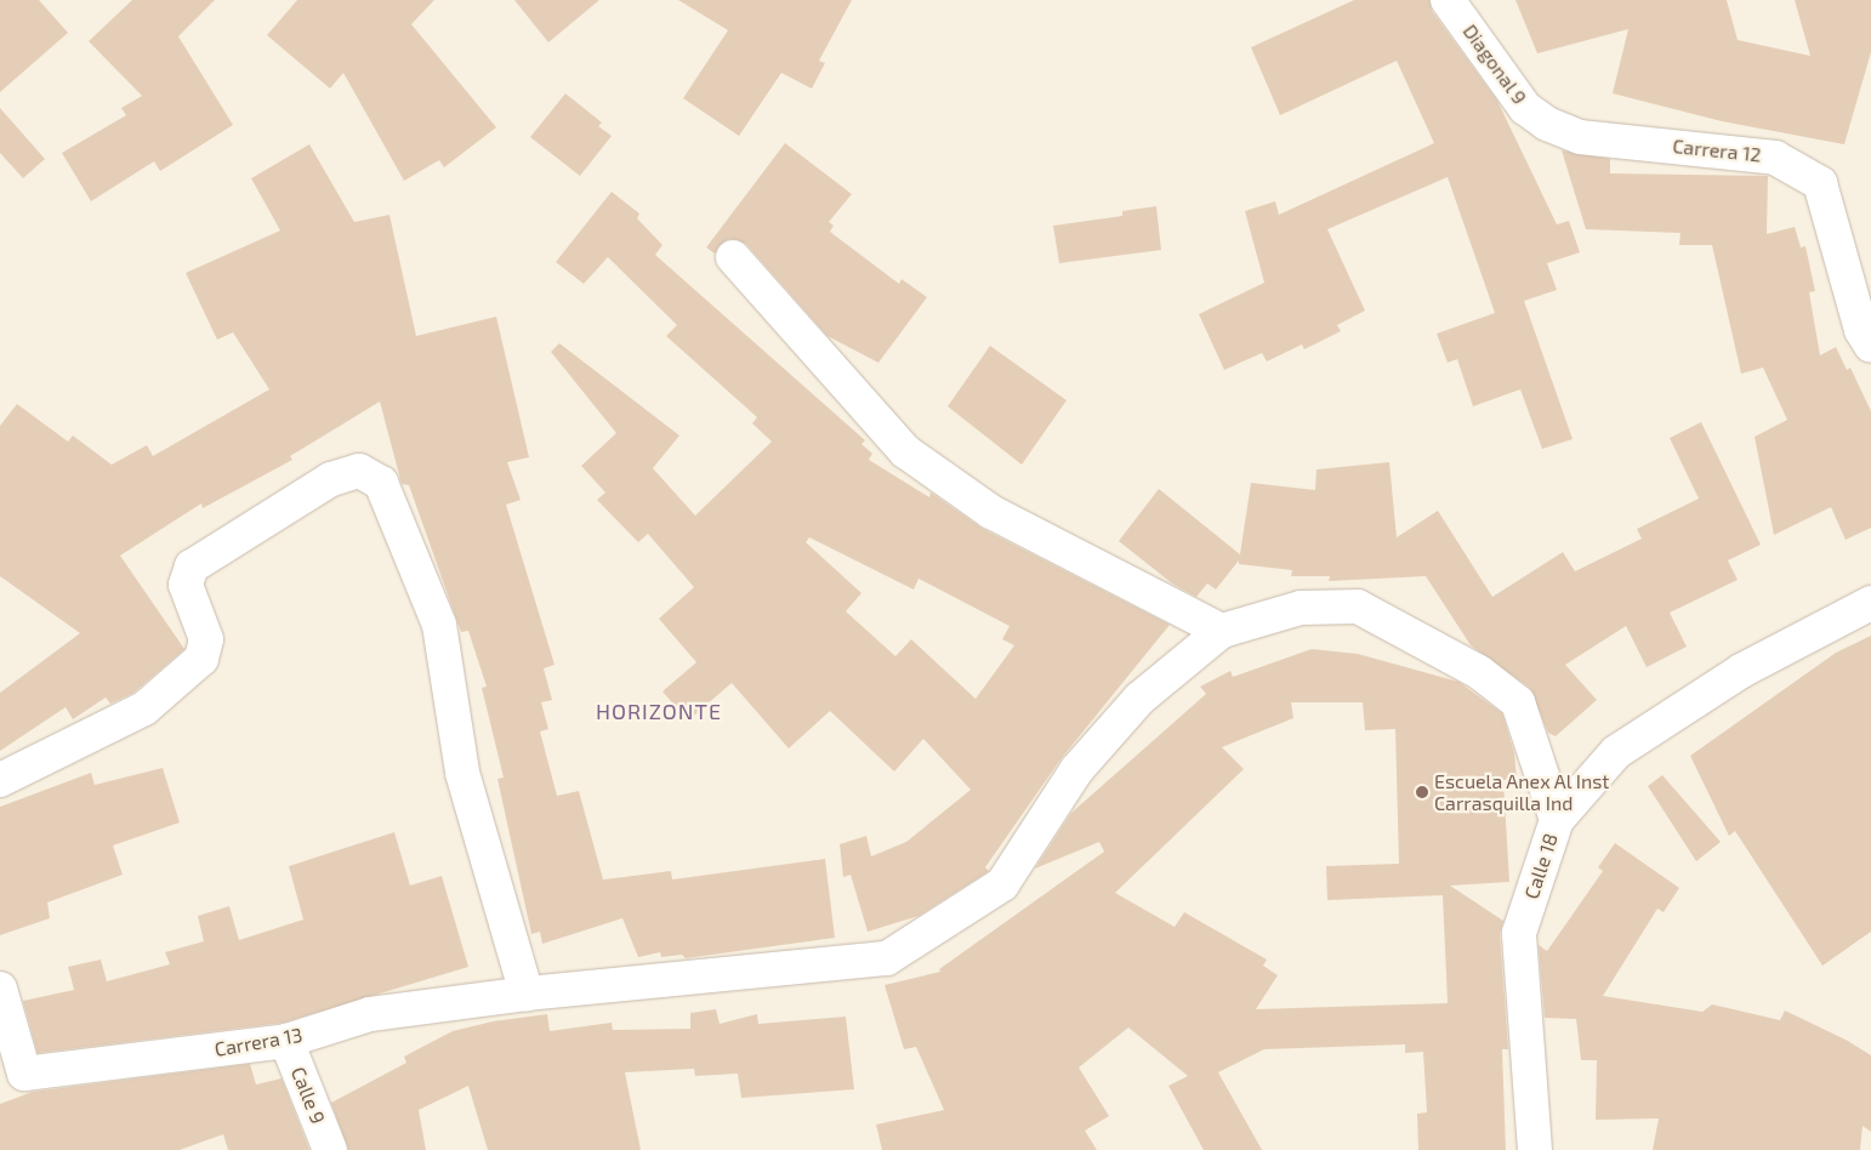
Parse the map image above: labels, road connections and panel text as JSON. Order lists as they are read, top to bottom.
{
  "streets": {
    "street": [
      "Diagonal 9",
      "Carrera 12",
      "Calle 18",
      "Carrera 13",
      "Calle 9"
    ]
  },
  "crossings": [
    ["Diagonal 9", "Carrera 12"],
    ["Carrera 13", "Calle 9"]
  ],
  "districts": ["HORIZONTE"],
  "places": ["Escuela Anex Al Inst Carrasquilla Ind"]
}
